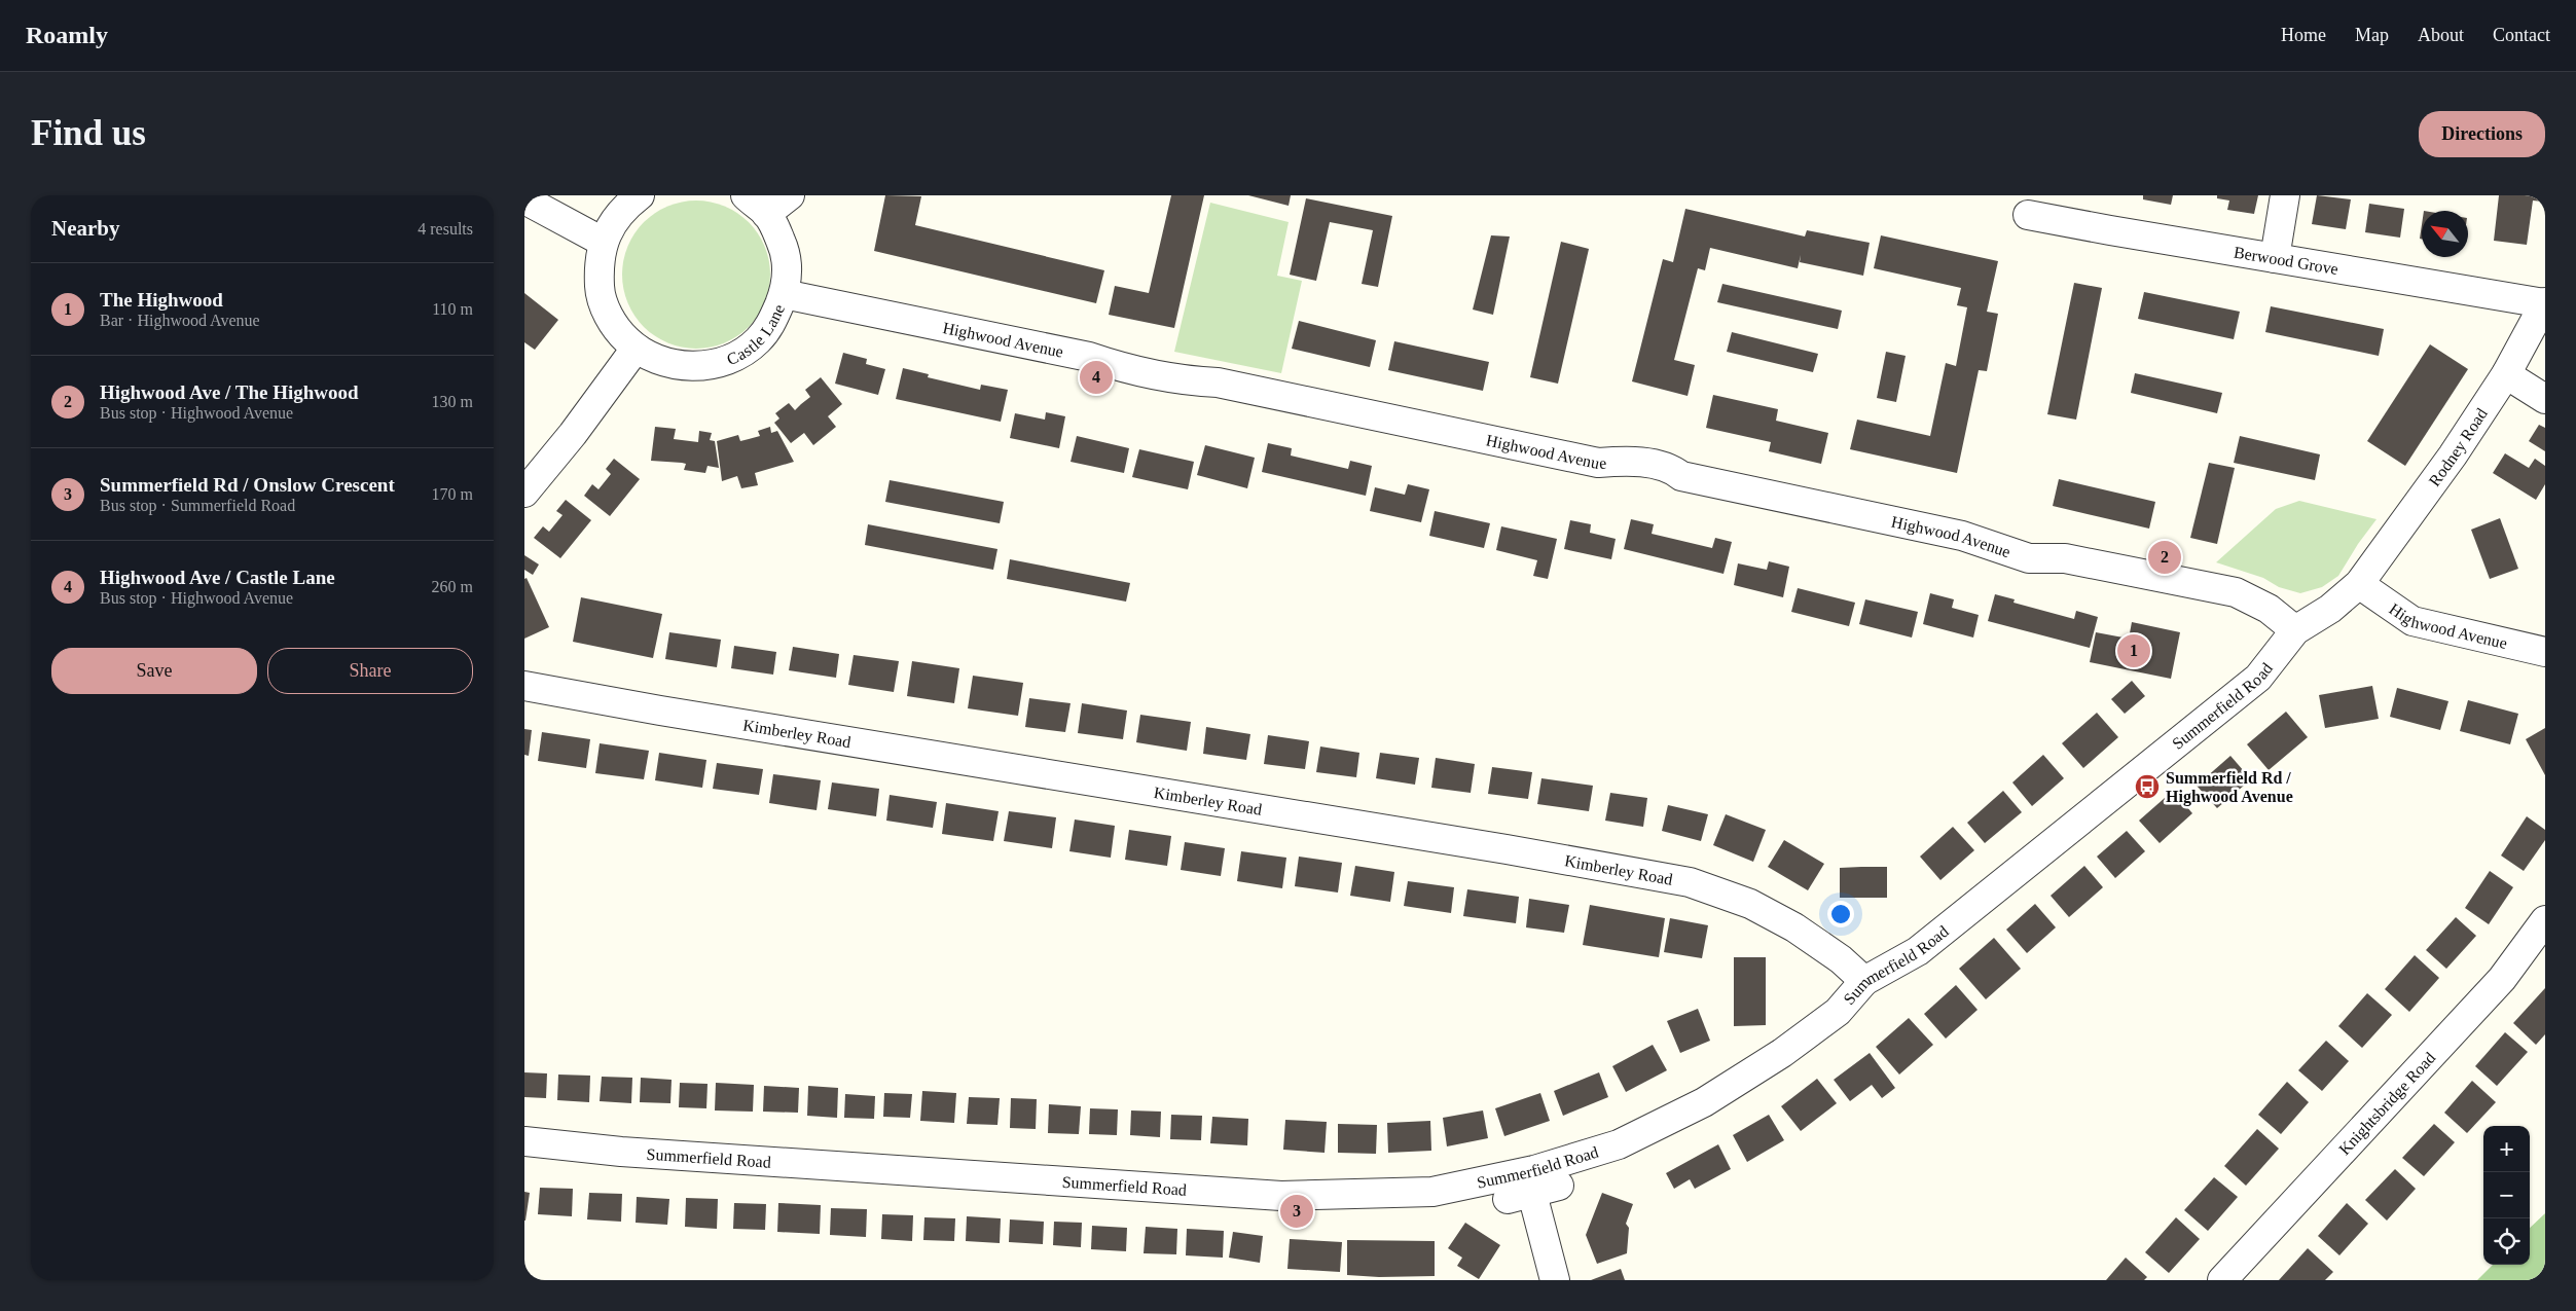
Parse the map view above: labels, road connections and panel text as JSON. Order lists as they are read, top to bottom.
{
  "streets": {
    "street": [
      "Berwood Grove",
      "Castle Lane",
      "Highwood Avenue",
      "Rodney Road",
      "Summerfield Road",
      "Kimberley Road",
      "Knightsbridge Road"
    ]
  },
  "crossings": [
    ["Berwood Grove", "Rodney Road"],
    ["Castle Lane", "Highwood Avenue"],
    ["Highwood Avenue", "Rodney Road"],
    ["Highwood Avenue", "Summerfield Road"],
    ["Rodney Road", "Summerfield Road"],
    ["Summerfield Road", "Kimberley Road"]
  ],
  "places": {
    "bus stop": ["Summerfield Rd / Highwood Avenue"]
  },
  "north": "top left",
  "page": {
    "header": "Roamly",
    "nav": [
      "Home",
      "Map",
      "About",
      "Contact"
    ],
    "buttons": [
      "Directions",
      ["Save", "Share"]
    ],
    "title": "Find us",
    "heading": ["Nearby", "4 results"],
    "list": [
      {
        "mark": "1",
        "name": "The Highwood",
        "note": "Bar · Highwood Avenue",
        "value": "110 m"
      },
      {
        "mark": "2",
        "name": "Highwood Ave / The Highwood",
        "note": "Bus stop · Highwood Avenue",
        "value": "130 m"
      },
      {
        "mark": "3",
        "name": "Summerfield Rd / Onslow Crescent",
        "note": "Bus stop · Summerfield Road",
        "value": "170 m"
      },
      {
        "mark": "4",
        "name": "Highwood Ave / Castle Lane",
        "note": "Bus stop · Highwood Avenue",
        "value": "260 m"
      }
    ],
    "pins": [
      "4",
      "2",
      "1",
      "3"
    ],
    "map_buttons": ["+", "−"]
  }
}
